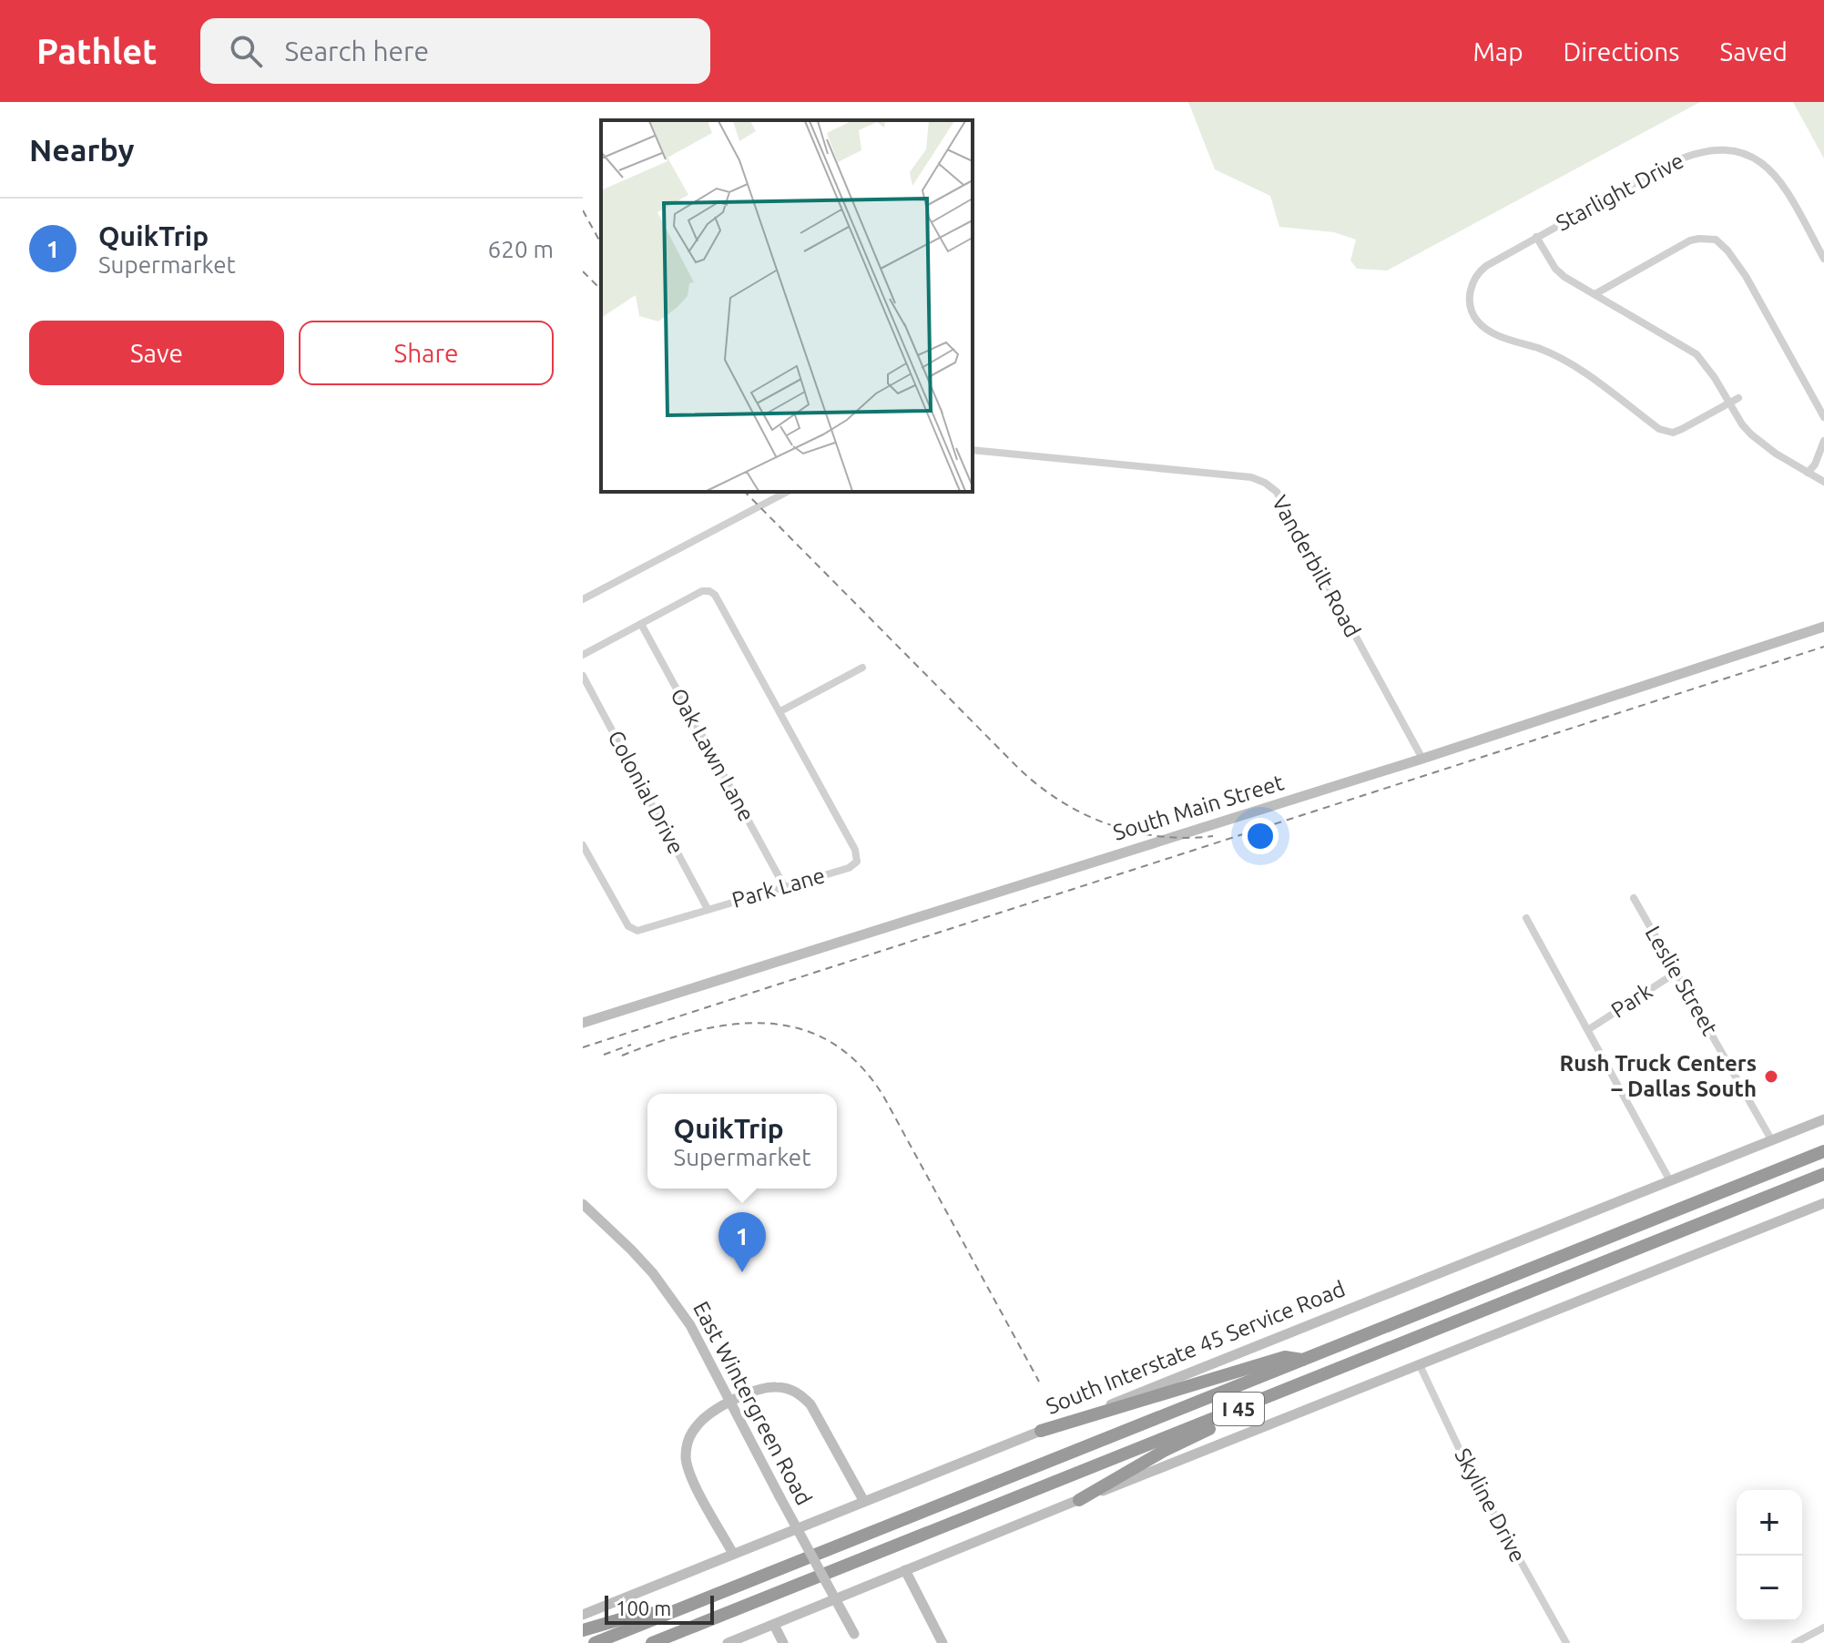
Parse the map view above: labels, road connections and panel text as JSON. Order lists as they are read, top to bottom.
{
  "streets": {
    "highway": ["I 45"],
    "main road": ["South Main Street", "South Interstate 45 Service Road", "East Wintergreen Road"],
    "street": [
      "Starlight Drive",
      "Vanderbilt Road",
      "Oak Lawn Lane",
      "Colonial Drive",
      "Park Lane",
      "Leslie Street",
      "Park",
      "Skyline Drive"
    ]
  },
  "crossings": [
    ["Vanderbilt Road", "South Main Street"],
    ["Oak Lawn Lane", "Park Lane"],
    ["Colonial Drive", "Park Lane"],
    ["Leslie Street", "Park"],
    ["Leslie Street", "South Interstate 45 Service Road"],
    ["South Interstate 45 Service Road", "East Wintergreen Road"]
  ],
  "places": ["Rush Truck Centers – Dallas South"],
  "scale_bar": "100 m",
  "page": {
    "header": "Pathlet",
    "search": "Search here",
    "nav": ["Map", "Directions", "Saved"],
    "heading": "Nearby",
    "list": [
      {
        "mark": "1",
        "name": "QuikTrip",
        "note": "Supermarket",
        "value": "620 m"
      }
    ],
    "buttons": ["Save", "Share"],
    "popup": ["QuikTrip", "Supermarket"],
    "pins": "1",
    "map_buttons": ["+", "−"],
    "scale": "100 m"
  }
}
